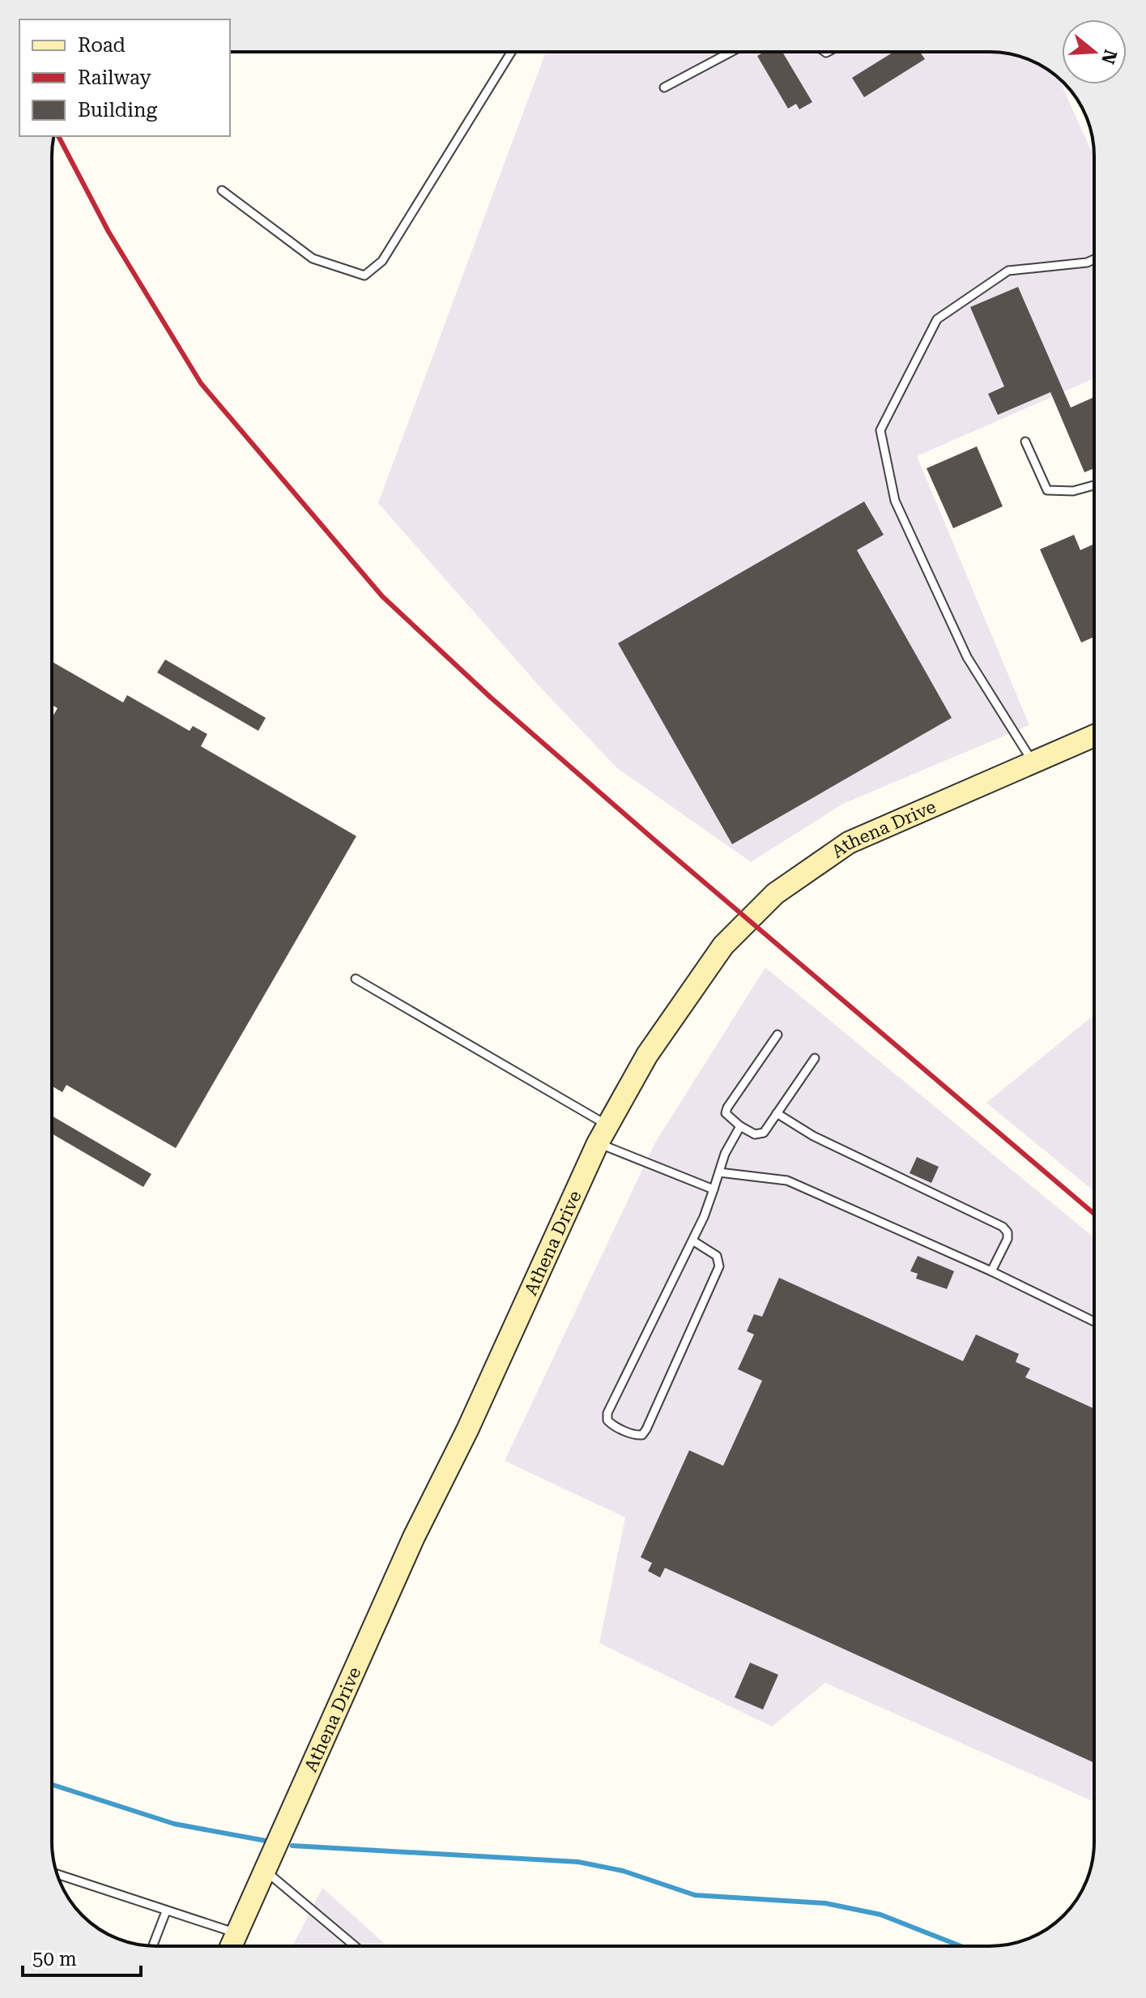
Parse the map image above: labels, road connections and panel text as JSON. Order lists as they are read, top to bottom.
{
  "streets": {
    "street": ["Athena Drive"]
  },
  "legend": ["Road", "Railway", "Building"],
  "scale_bar": "50 m",
  "north": "right"
}
